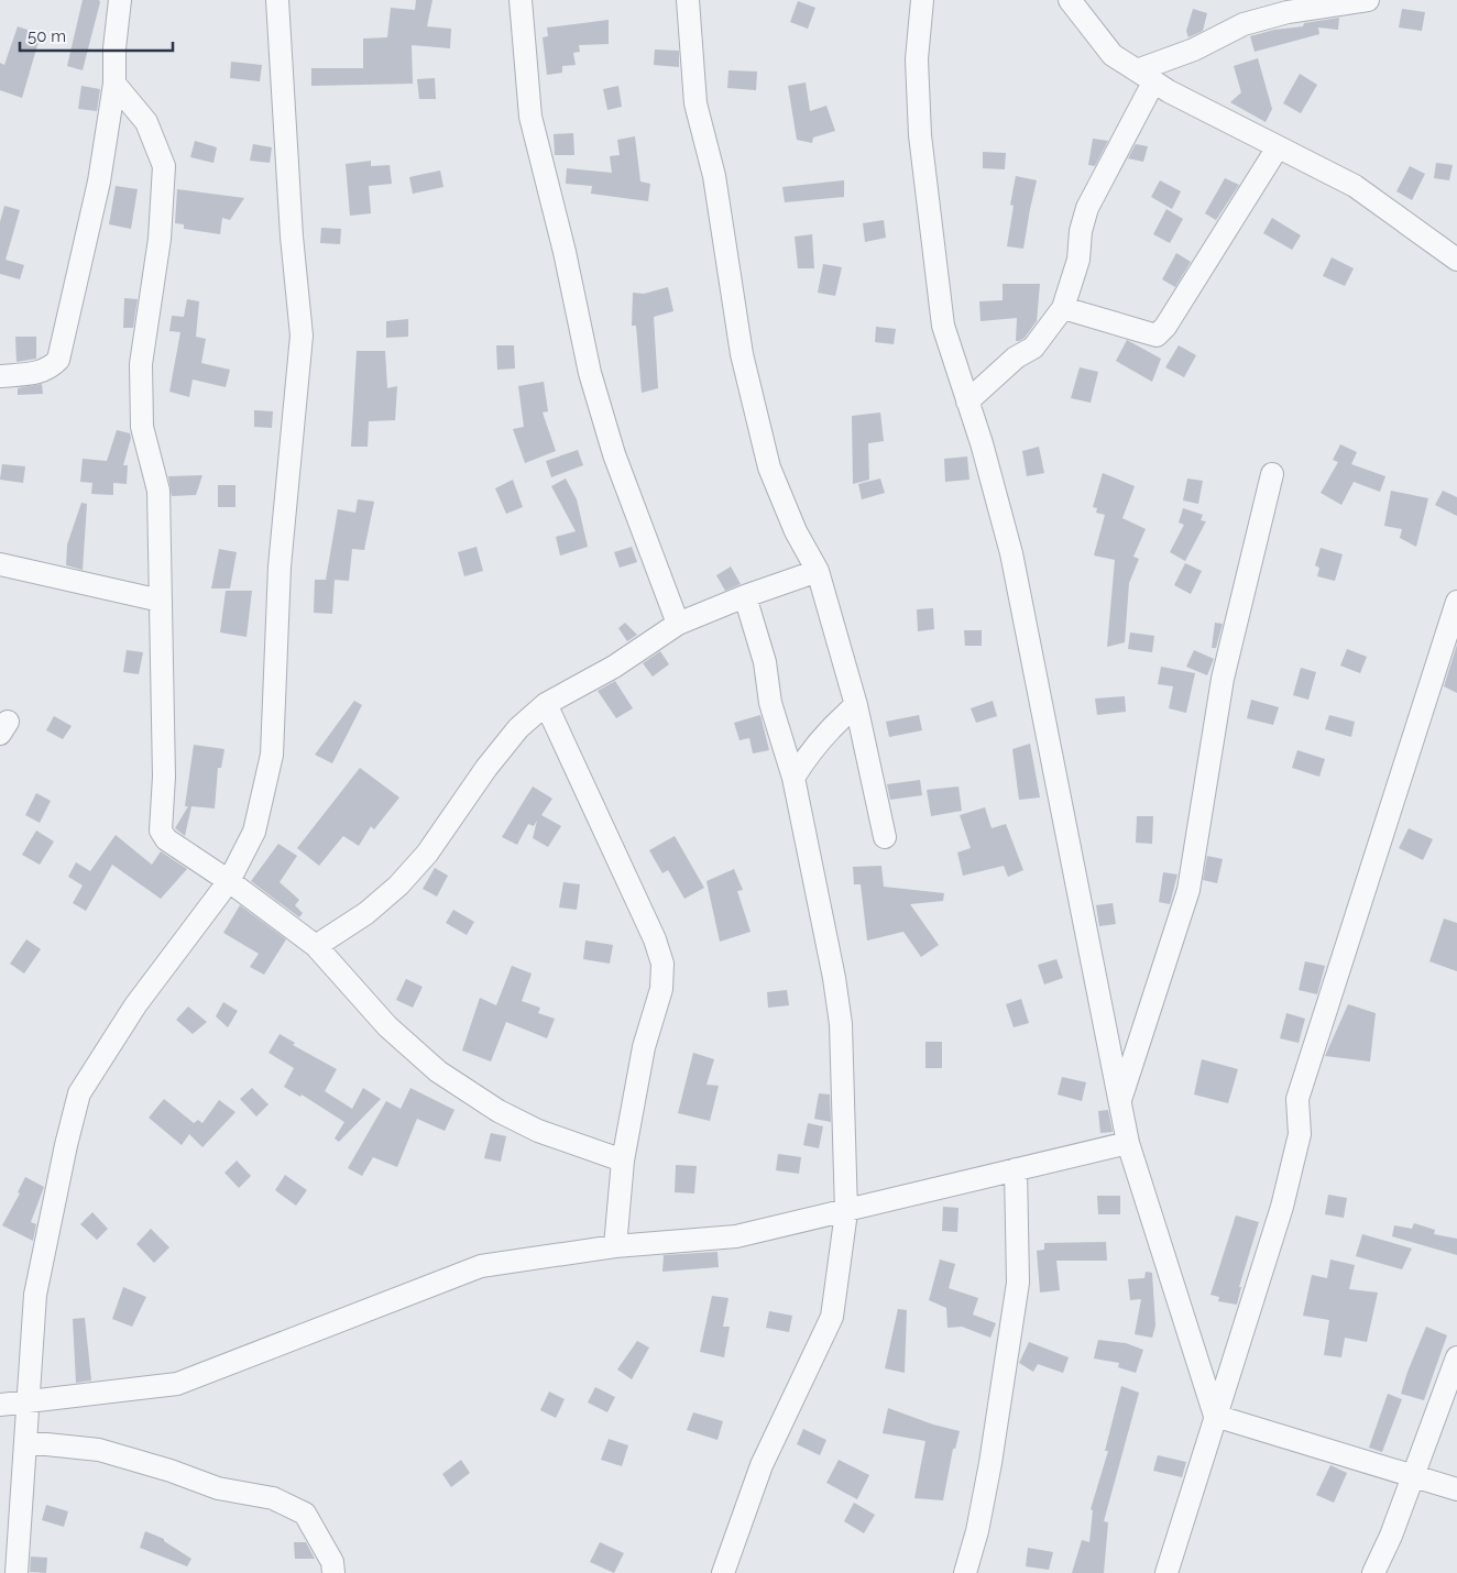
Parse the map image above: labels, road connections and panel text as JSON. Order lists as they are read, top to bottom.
{
  "scale_bar": "50 m"
}
